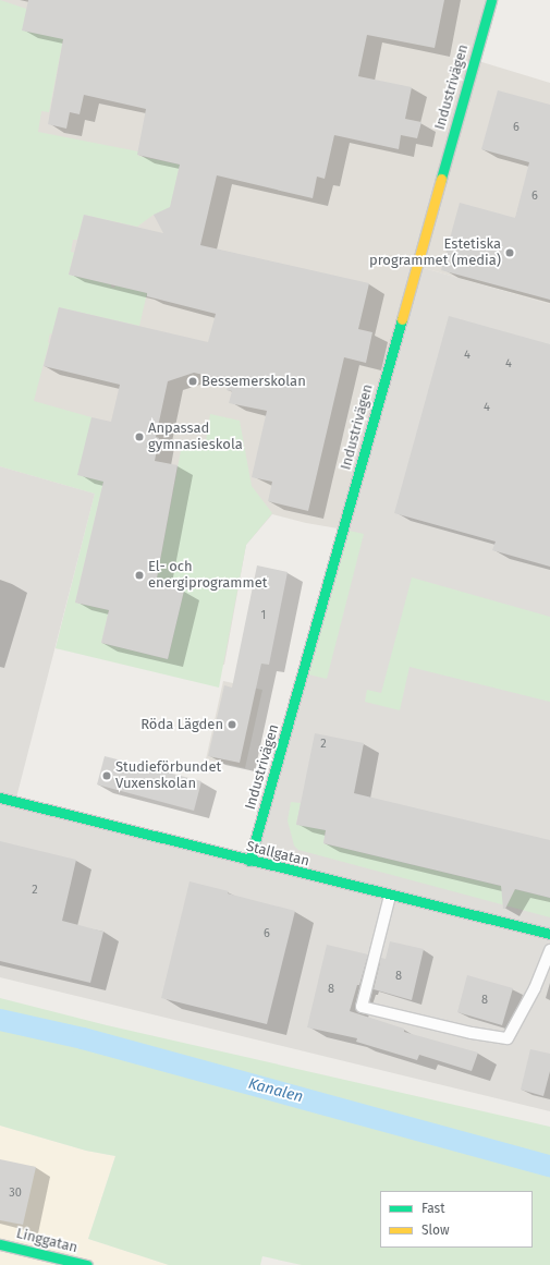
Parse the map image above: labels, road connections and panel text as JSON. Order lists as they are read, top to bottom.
{
  "streets": {
    "street": ["Industrivägen", "Stallgatan", "Linggatan"]
  },
  "crossings": [
    ["Industrivägen", "Stallgatan"]
  ],
  "water": ["Kanalen"],
  "places": [
    "Estetiska programmet (media)",
    "Bessemerskolan",
    "Anpassad gymnasieskola",
    "El- och energiprogrammet",
    "Röda Lägden",
    "Studieförbundet Vuxenskolan"
  ],
  "house_numbers": [
    "6",
    "6",
    "4",
    "4",
    "4",
    "1",
    "2",
    "2",
    "6",
    "8",
    "8",
    "8",
    "30"
  ],
  "legend": ["Fast", "Slow"]
}
